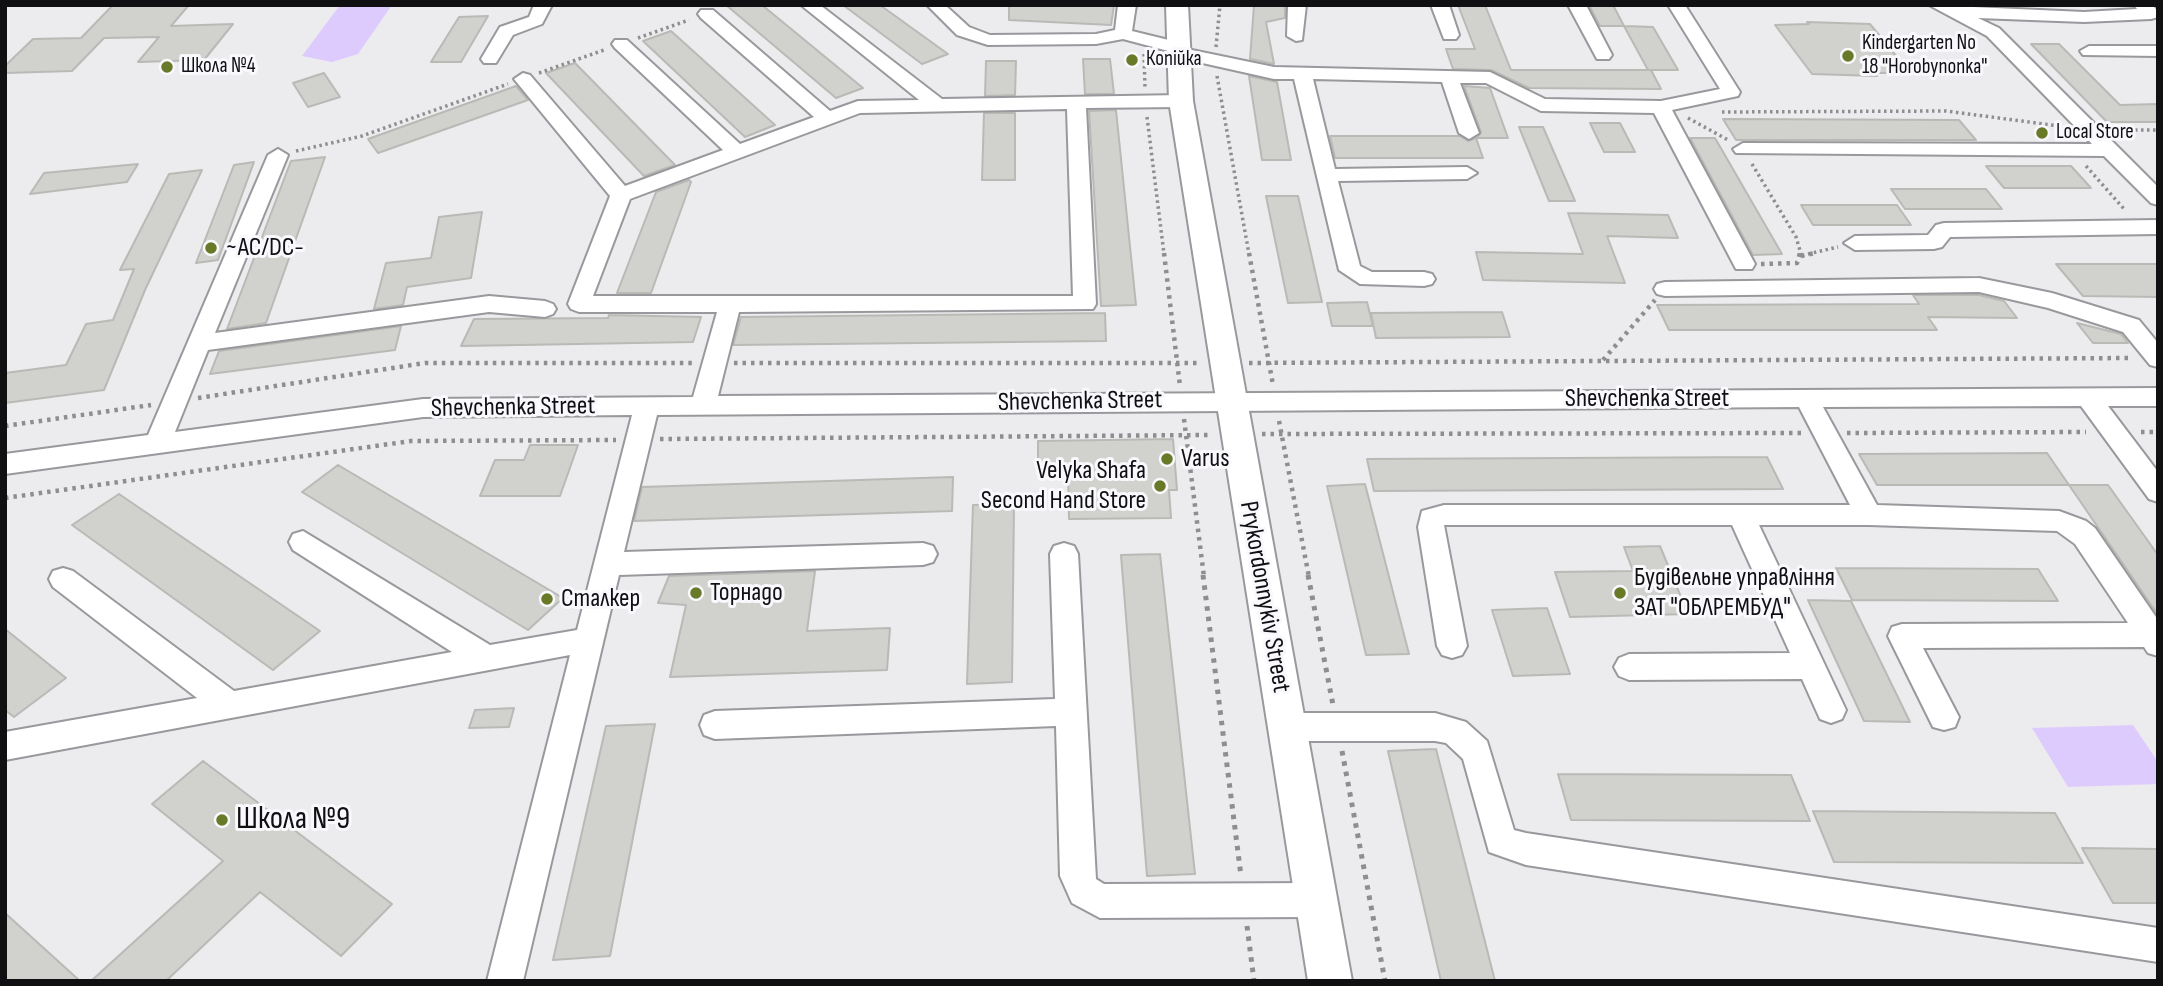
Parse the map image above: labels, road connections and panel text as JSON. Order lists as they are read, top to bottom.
{
  "streets": {
    "main road": ["Prykordonnykiv Street"],
    "street": ["Shevchenka Street"]
  },
  "crossings": [
    ["Shevchenka Street", "Prykordonnykiv Street"]
  ],
  "places": [
    "Kindergarten No 18 \"Horobynonka\"",
    "Копійка",
    "Школа №4",
    "Local Store",
    "~AC/DC-",
    "Varus",
    "Velyka Shafa Second Hand Store",
    "Торнадо",
    "Будівельне управління ЗАТ \"ОБЛРЕМБУД\"",
    "Сталкер",
    "Школа №9"
  ]
}
